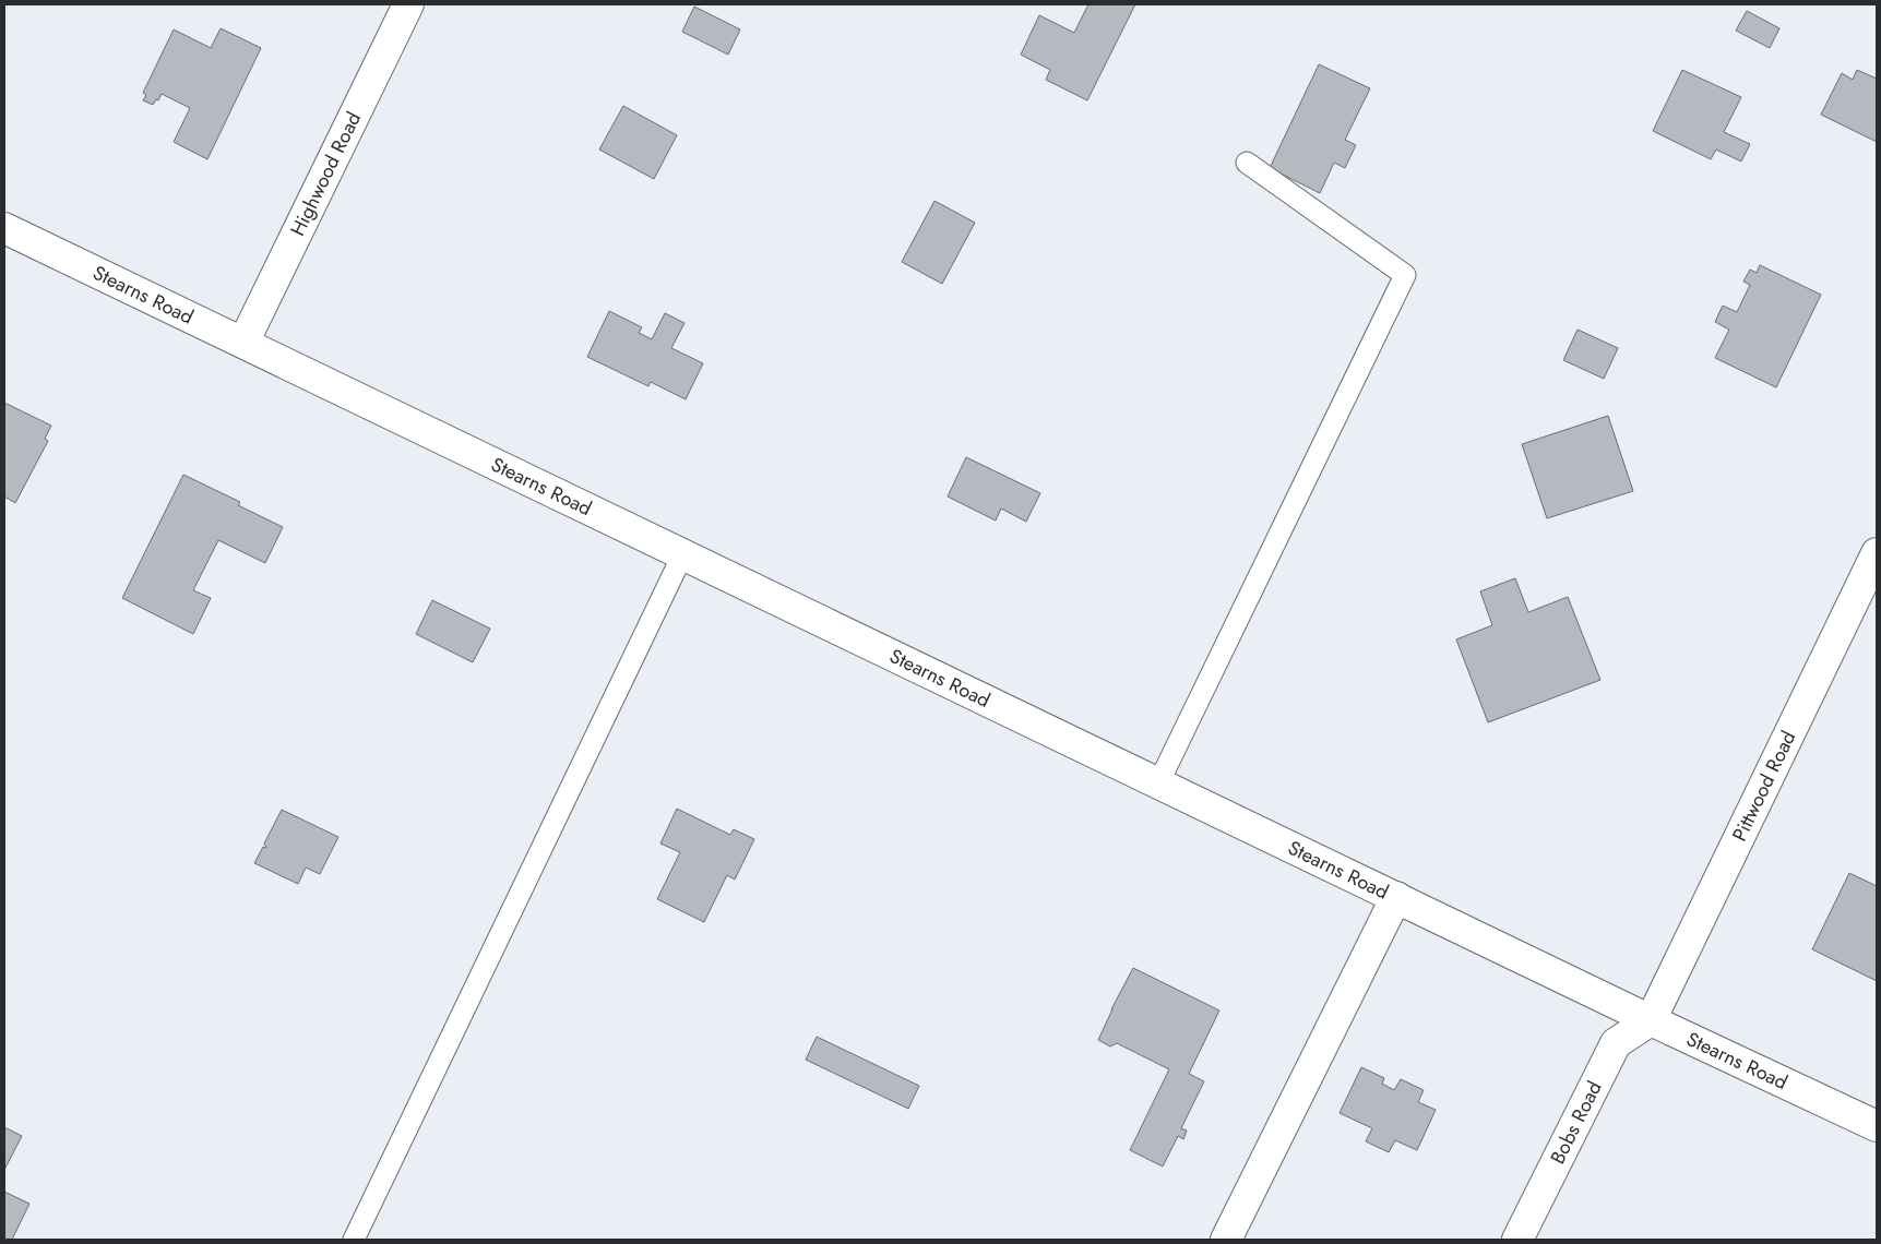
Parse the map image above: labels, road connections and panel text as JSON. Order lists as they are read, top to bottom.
{
  "streets": {
    "street": [
      "Highwood Road",
      "Stearns Road",
      "Pittwood Road",
      "Bobs Road"
    ]
  },
  "crossings": [
    ["Highwood Road", "Stearns Road"],
    ["Stearns Road", "Pittwood Road"],
    ["Stearns Road", "Bobs Road"],
    ["Pittwood Road", "Bobs Road"]
  ]
}
